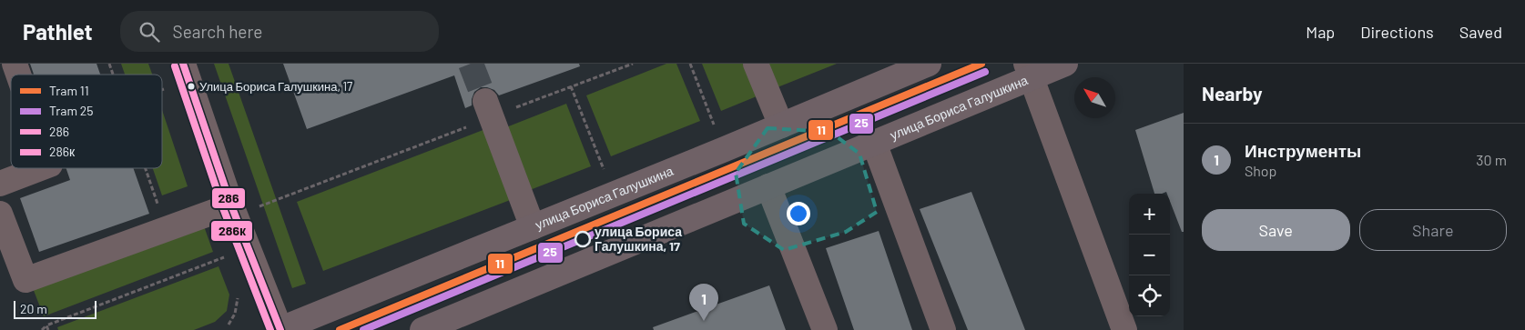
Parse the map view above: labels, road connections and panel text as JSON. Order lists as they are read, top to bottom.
{
  "streets": {
    "main road": ["улица Бориса Галушкина"]
  },
  "places": ["Улица Бориса Галушкина, 17", "улица Бориса Галушкина, 17"],
  "lines": [
    "tram line 11",
    "transit line 286",
    "transit line 286к",
    "tram line 25"
  ],
  "legend": [
    "Tram 11",
    "Tram 25",
    "286",
    "286к"
  ],
  "scale_bar": "20 m",
  "north": "top left",
  "page": {
    "header": "Pathlet",
    "search": "Search here",
    "nav": ["Map", "Directions", "Saved"],
    "heading": "Nearby",
    "list": [
      {
        "mark": "1",
        "name": "Инструменты",
        "note": "Shop",
        "value": "30 m"
      }
    ],
    "map_buttons": ["+", "−"],
    "buttons": ["Save", "Share"],
    "pins": "1",
    "scale": "20 m"
  }
}
